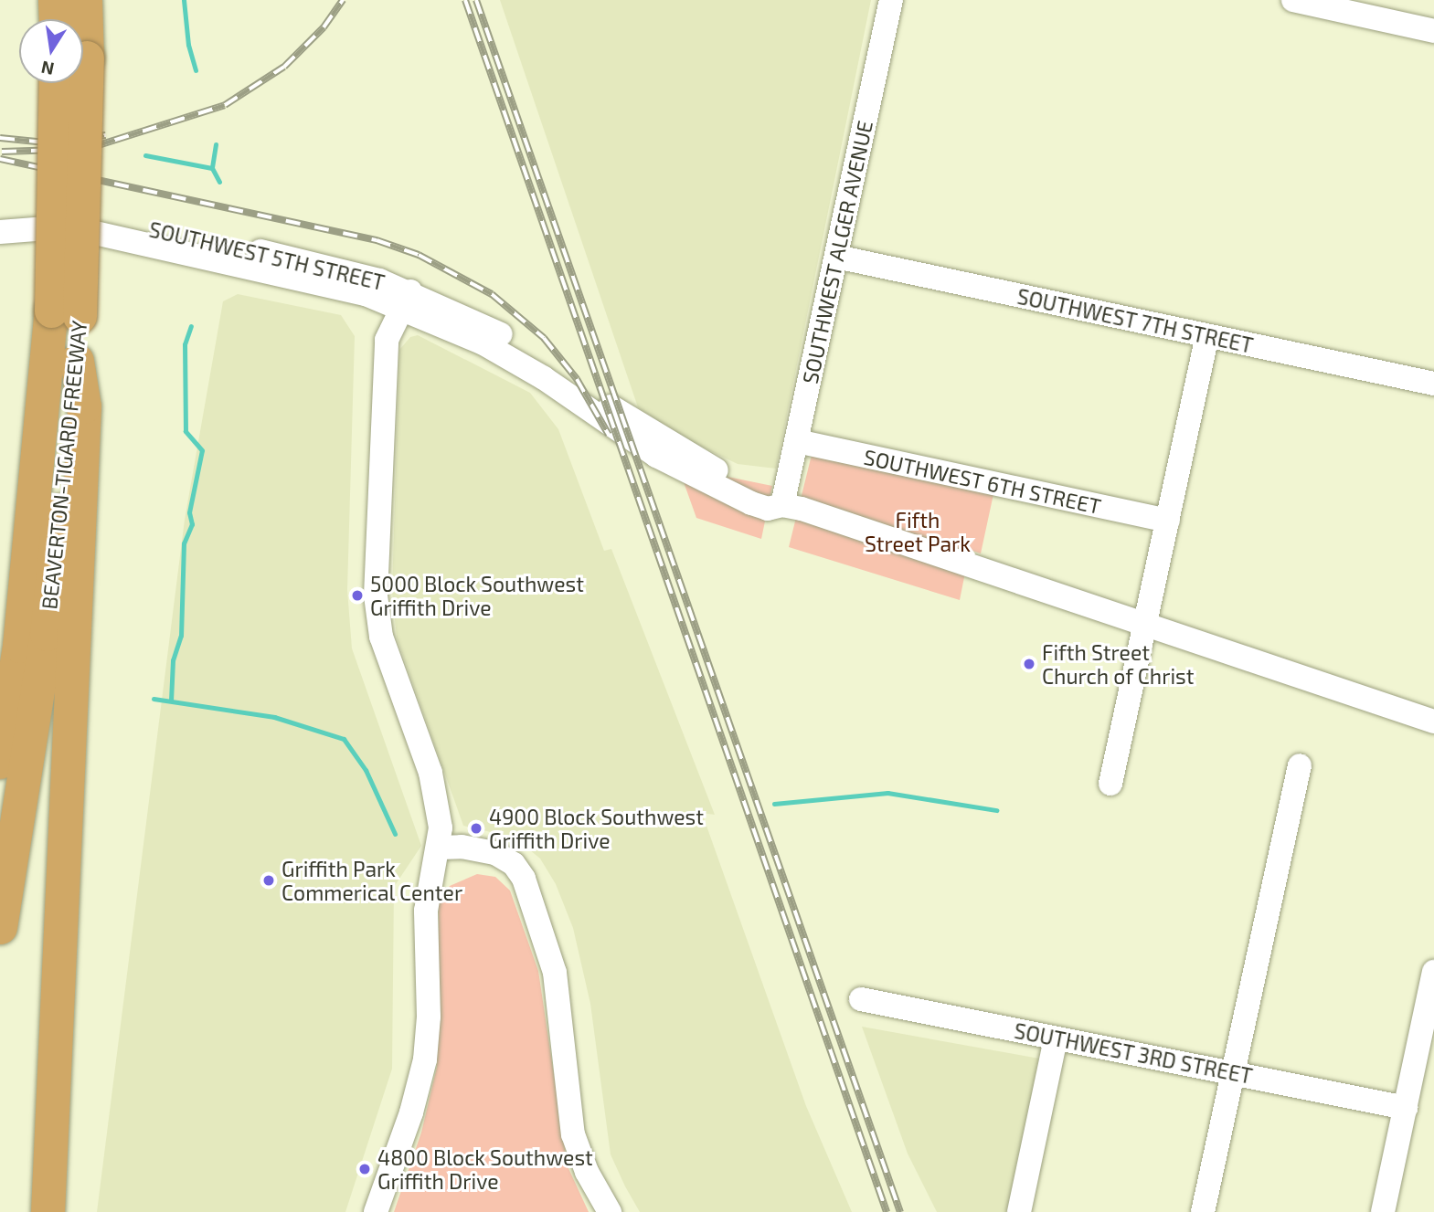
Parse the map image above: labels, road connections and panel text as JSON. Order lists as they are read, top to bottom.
{
  "streets": {
    "highway": ["BEAVERTON-TIGARD FREEWAY"],
    "street": [
      "SOUTHWEST ALGER AVENUE",
      "SOUTHWEST 5TH STREET",
      "SOUTHWEST 7TH STREET",
      "SOUTHWEST 6TH STREET",
      "SOUTHWEST 3RD STREET"
    ]
  },
  "crossings": [
    ["SOUTHWEST ALGER AVENUE", "SOUTHWEST 5TH STREET"],
    ["SOUTHWEST ALGER AVENUE", "SOUTHWEST 7TH STREET"],
    ["SOUTHWEST ALGER AVENUE", "SOUTHWEST 6TH STREET"]
  ],
  "parks": ["Fifth Street Park"],
  "places": [
    "5000 Block Southwest Griffith Drive",
    "Fifth Street Church of Christ",
    "4900 Block Southwest Griffith Drive",
    "Griffith Park Commerical Center",
    "4800 Block Southwest Griffith Drive"
  ],
  "north": "bottom"
}
